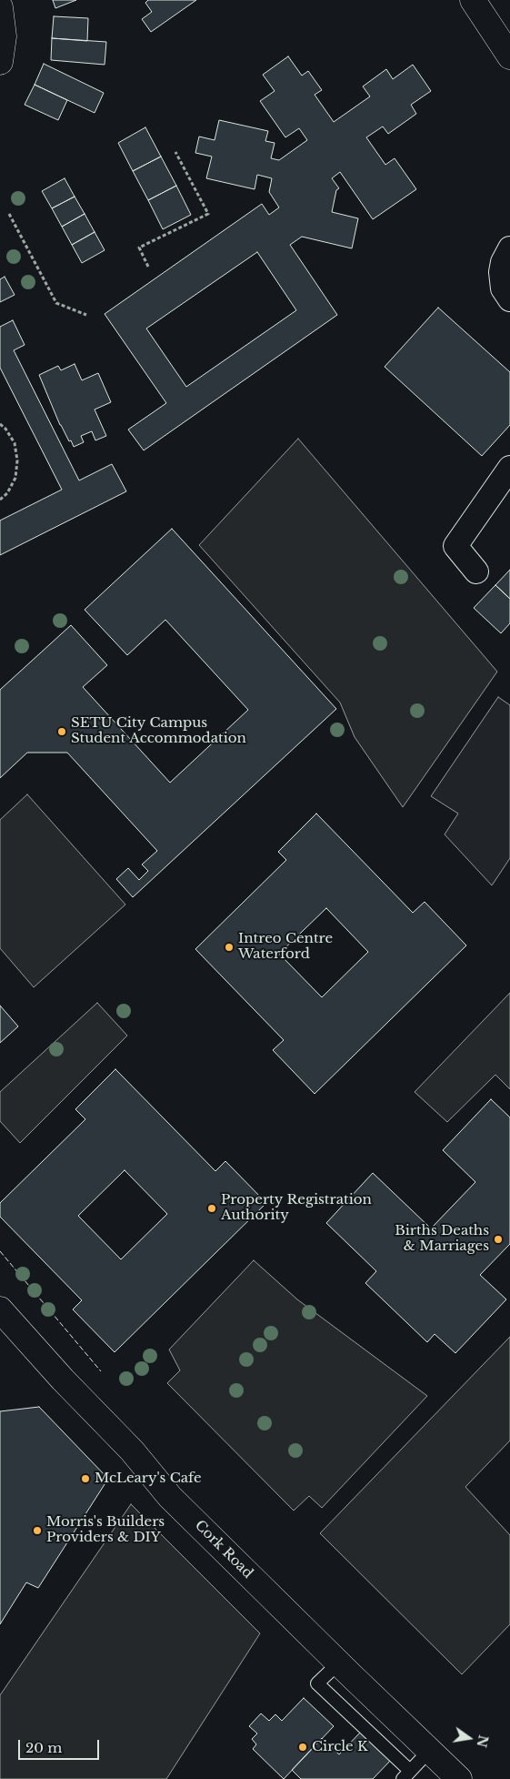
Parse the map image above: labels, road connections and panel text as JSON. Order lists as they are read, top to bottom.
{
  "streets": {
    "main road": ["Cork Road"]
  },
  "places": [
    "SETU City Campus Student Accommodation",
    "Intreo Centre Waterford",
    "Property Registration Authority",
    "Births Deaths & Marriages",
    "McLeary's Cafe",
    "Morris's Builders Providers & DIY",
    "Circle K"
  ],
  "scale_bar": "20 m",
  "north": "right"
}
